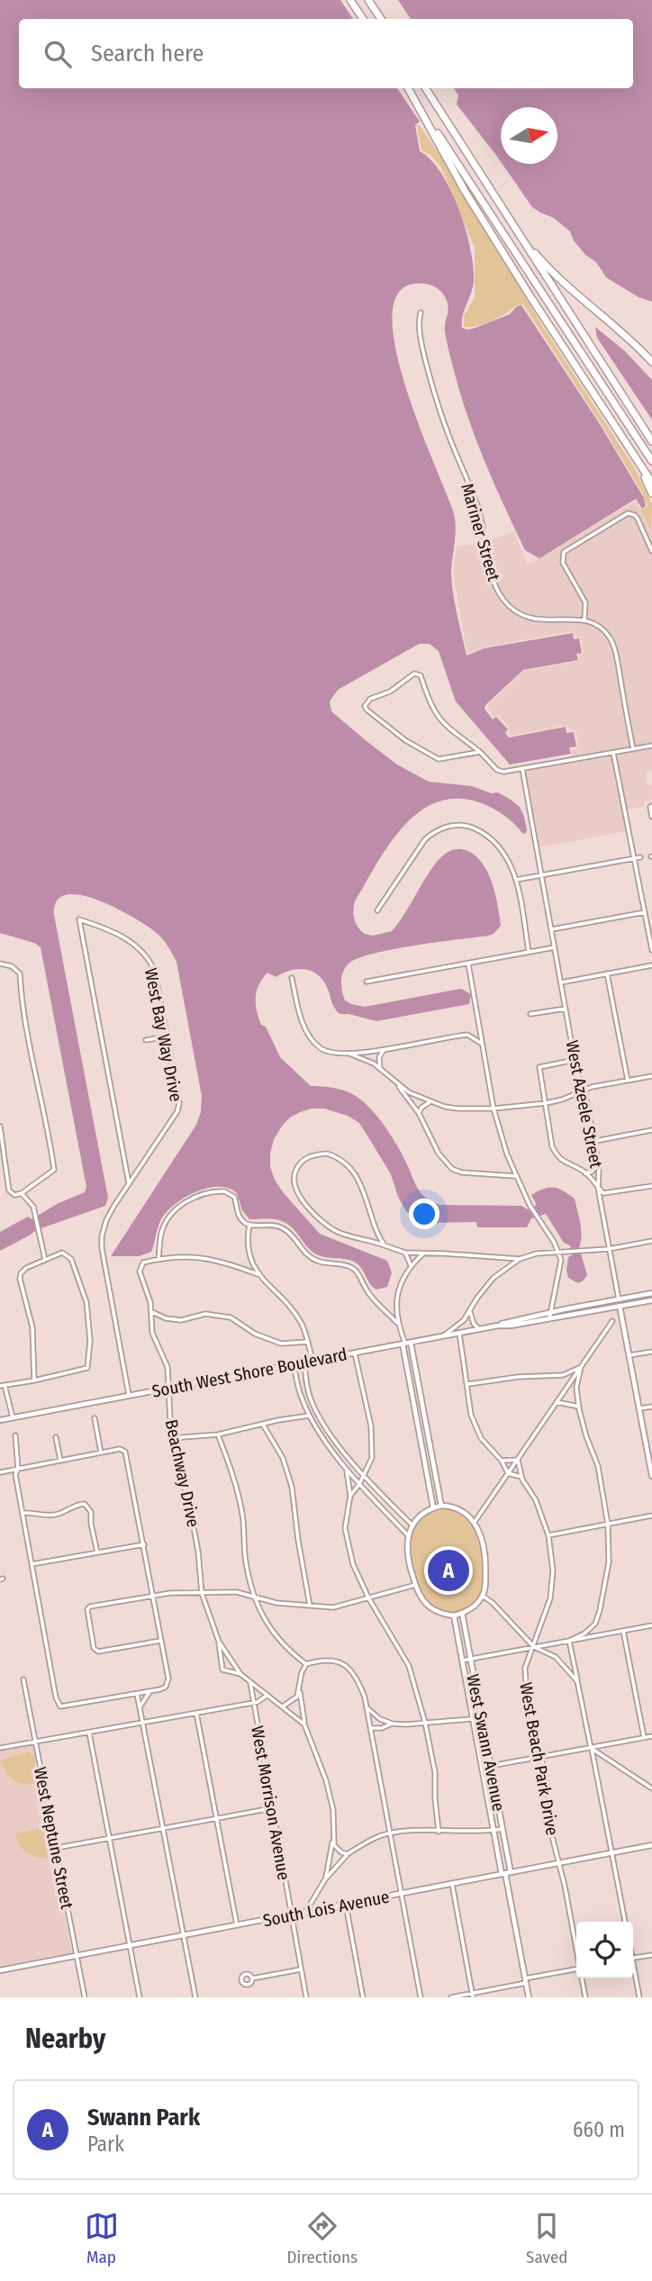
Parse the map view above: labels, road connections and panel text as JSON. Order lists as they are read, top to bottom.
{
  "streets": {
    "street": [
      "Mariner Street",
      "West Bay Way Drive",
      "West Azeele Street",
      "South West Shore Boulevard",
      "Beachway Drive",
      "West Swann Avenue",
      "West Beach Park Drive",
      "West Morrison Avenue",
      "West Neptune Street",
      "South Lois Avenue"
    ]
  },
  "crossings": [
    ["West Bay Way Drive", "South West Shore Boulevard"],
    ["West Azeele Street", "South West Shore Boulevard"],
    ["South West Shore Boulevard", "Beachway Drive"],
    ["West Swann Avenue", "South Lois Avenue"],
    ["West Beach Park Drive", "South Lois Avenue"],
    ["West Morrison Avenue", "South Lois Avenue"],
    ["West Neptune Street", "South Lois Avenue"]
  ],
  "north": "right",
  "page": {
    "search": "Search here",
    "pins": "A",
    "heading": "Nearby",
    "list": [
      {
        "mark": "A",
        "name": "Swann Park",
        "note": "Park",
        "value": "660 m"
      }
    ],
    "nav": ["Map", "Directions", "Saved"]
  }
}
